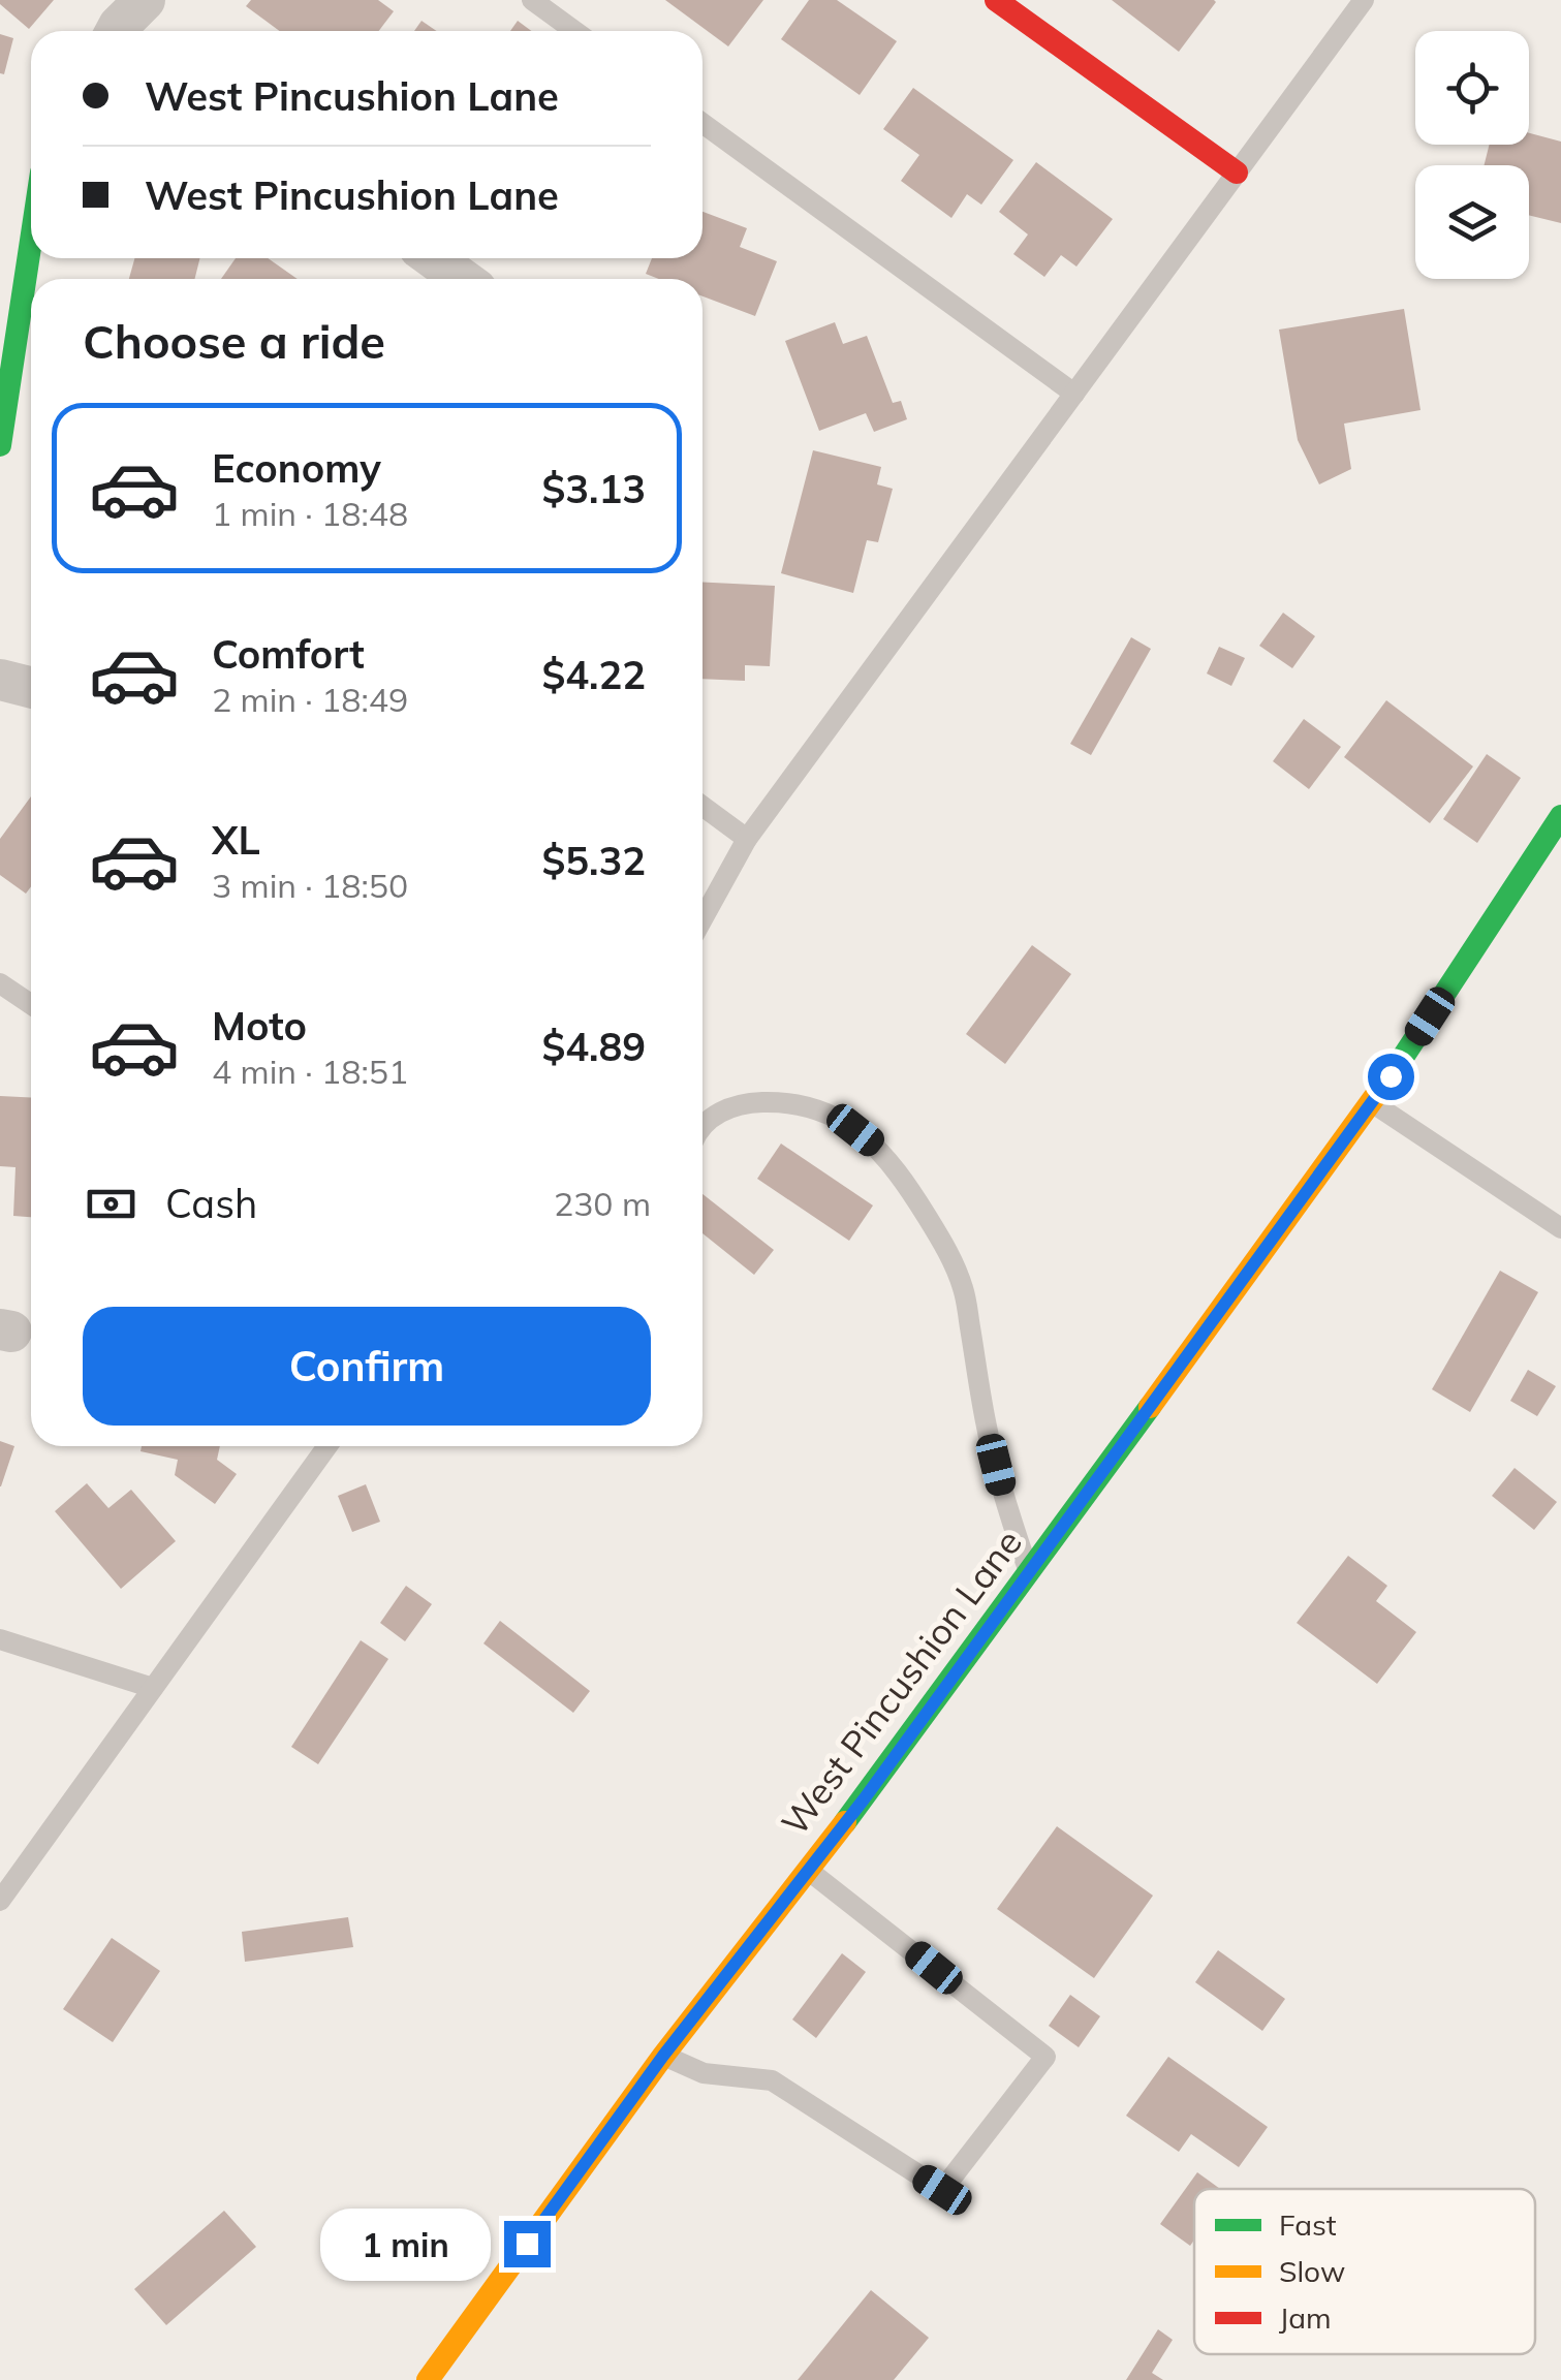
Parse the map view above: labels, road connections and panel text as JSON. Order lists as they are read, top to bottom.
{
  "streets": {
    "street": ["West Pincushion Lane"]
  },
  "legend": ["Fast", "Slow", "Jam"],
  "page": {
    "banner": ["West Pincushion Lane", "West Pincushion Lane"],
    "heading": "Choose a ride",
    "list": [
      {
        "name": "Economy",
        "note": "1 min · 18:48",
        "value": "$3.13"
      },
      {
        "name": "Comfort",
        "note": "2 min · 18:49",
        "value": "$4.22"
      },
      {
        "name": "XL",
        "note": "3 min · 18:50",
        "value": "$5.32"
      },
      {
        "name": "Moto",
        "note": "4 min · 18:51",
        "value": "$4.89"
      }
    ],
    "pay": ["Cash", "230 m"],
    "buttons": "Confirm",
    "bubble": "1 min"
  }
}
